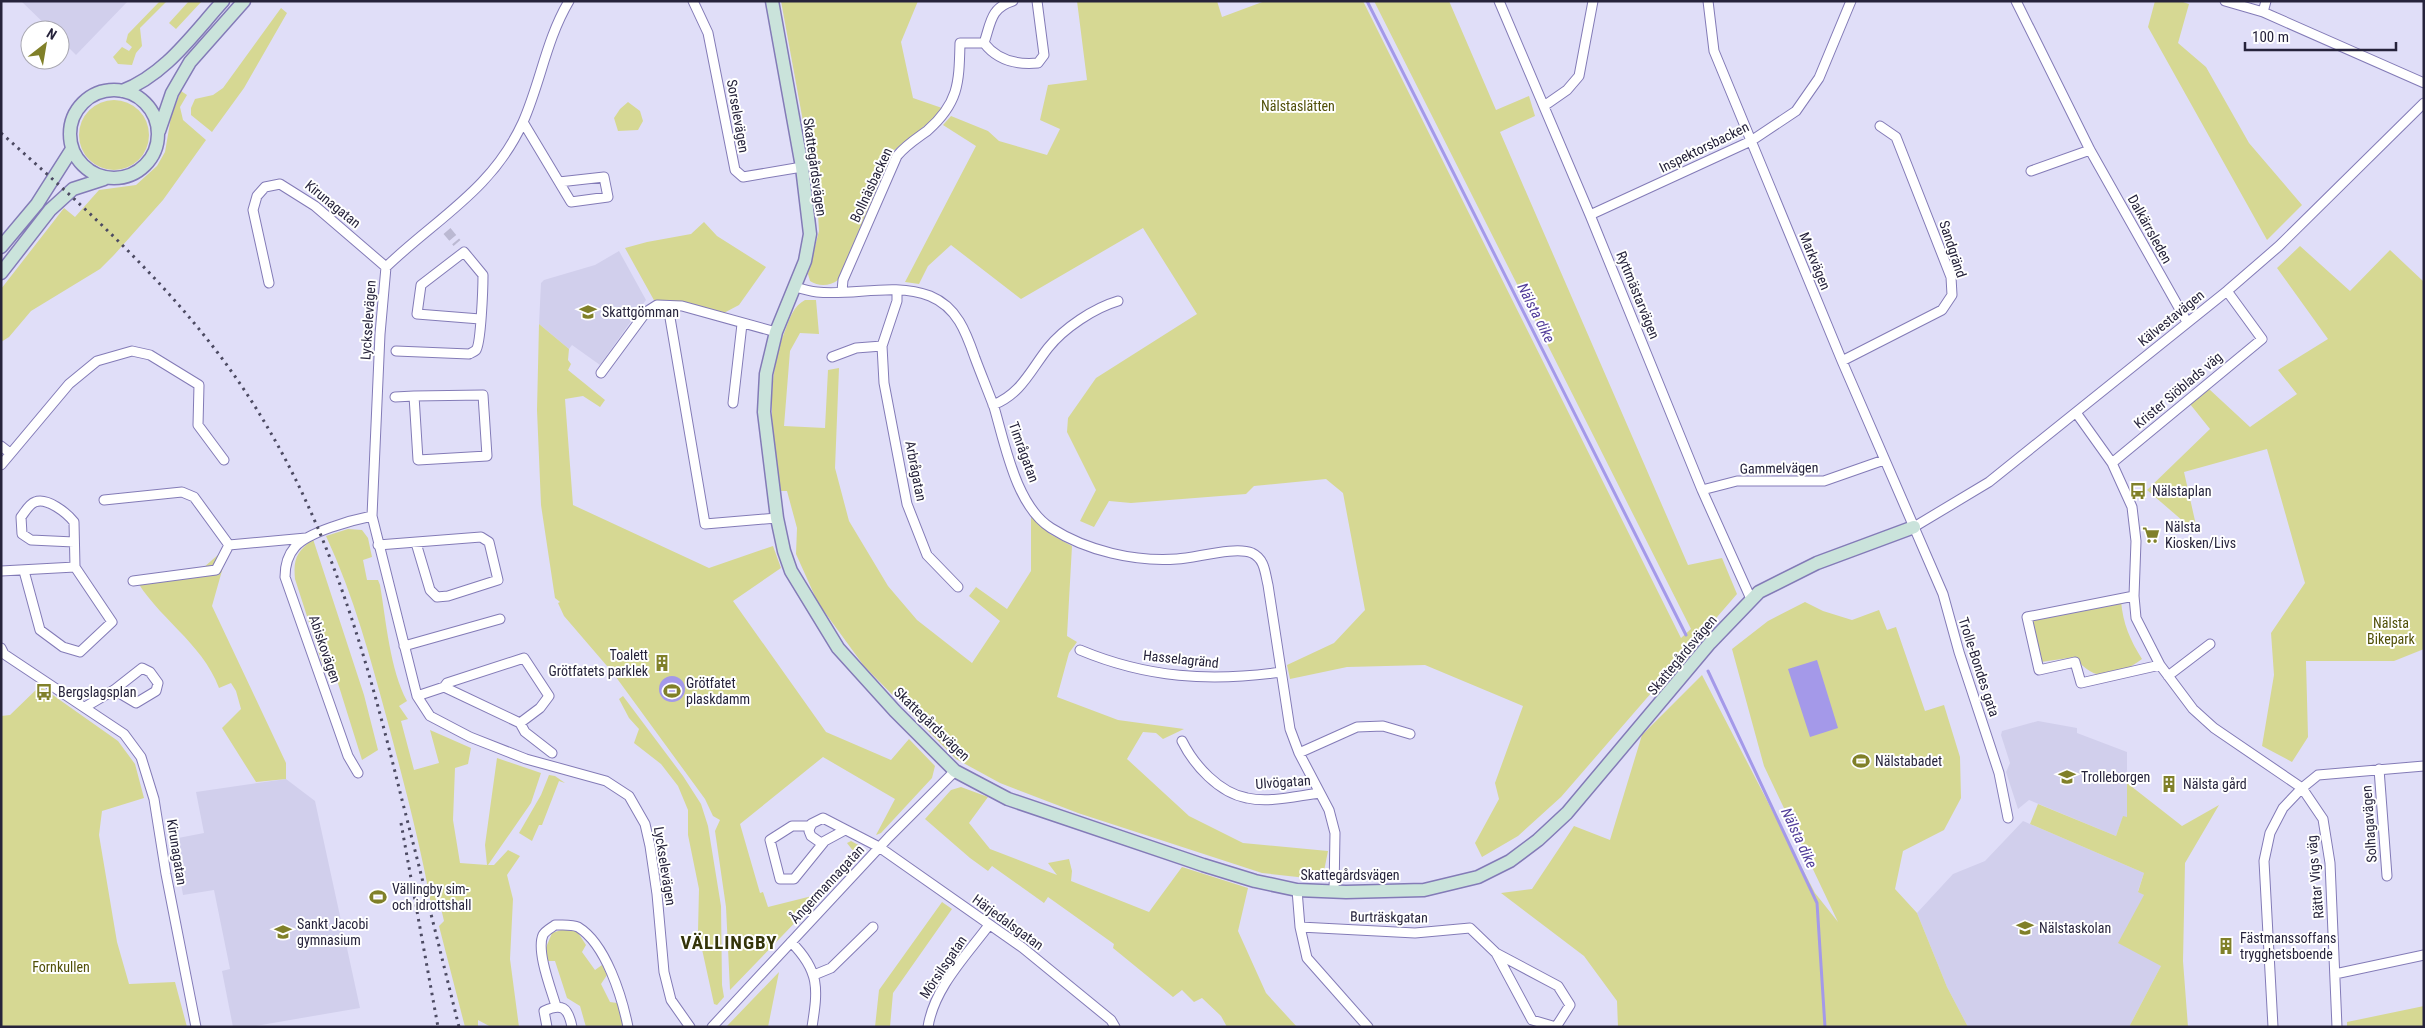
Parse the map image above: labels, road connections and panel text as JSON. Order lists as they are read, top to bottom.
{
  "streets": {
    "street": [
      "Sorselevägen",
      "Inspektorsbacken",
      "Skattegårdsvägen",
      "Bollnäsbacken",
      "Kirunagatan",
      "Dalkärrsleden",
      "Sandgränd",
      "Markvägen",
      "Ryttmästarvägen",
      "Kälvestavägen",
      "Lyckselevägen",
      "Krister Siöblads väg",
      "Timrågatan",
      "Gammelvägen",
      "Arbrågatan",
      "Abiskovägen",
      "Hasselagränd",
      "Trolle-Bondes gata",
      "Ulvögatan",
      "Solhagavägen",
      "Rättar Vigs väg",
      "Ångermannagatan",
      "Burträskgatan",
      "Härjedalsgatan",
      "Mörsilsgatan"
    ]
  },
  "crossings": [
    ["Sorselevägen", "Skattegårdsvägen"],
    ["Inspektorsbacken", "Markvägen"],
    ["Inspektorsbacken", "Ryttmästarvägen"],
    ["Skattegårdsvägen", "Markvägen"],
    ["Skattegårdsvägen", "Ryttmästarvägen"],
    ["Skattegårdsvägen", "Kälvestavägen"],
    ["Skattegårdsvägen", "Timrågatan"],
    ["Skattegårdsvägen", "Trolle-Bondes gata"],
    ["Skattegårdsvägen", "Ångermannagatan"],
    ["Bollnäsbacken", "Timrågatan"],
    ["Kirunagatan", "Lyckselevägen"],
    ["Dalkärrsleden", "Kälvestavägen"],
    ["Sandgränd", "Markvägen"],
    ["Markvägen", "Kälvestavägen"],
    ["Markvägen", "Gammelvägen"],
    ["Markvägen", "Trolle-Bondes gata"],
    ["Ryttmästarvägen", "Gammelvägen"],
    ["Kälvestavägen", "Krister Siöblads väg"],
    ["Kälvestavägen", "Trolle-Bondes gata"],
    ["Kälvestavägen", "Rättar Vigs väg"],
    ["Lyckselevägen", "Abiskovägen"],
    ["Krister Siöblads väg", "Rättar Vigs väg"],
    ["Timrågatan", "Arbrågatan"],
    ["Timrågatan", "Hasselagränd"],
    ["Timrågatan", "Ulvögatan"],
    ["Solhagavägen", "Rättar Vigs väg"],
    ["Ångermannagatan", "Härjedalsgatan"],
    ["Härjedalsgatan", "Mörsilsgatan"]
  ],
  "districts": ["VÄLLINGBY"],
  "water": ["Nälsta dike"],
  "parks": ["Nälstaslätten", "Nälsta Bikepark", "Fornkullen"],
  "places": {
    "school or university": [
      "Skattgömman",
      "Trolleborgen",
      "Nälstaskolan",
      "Sankt Jacobi gymnasium"
    ],
    "bus stop": ["Nälstaplan", "Bergslagsplan"],
    "supermarket": ["Nälsta Kiosken/Livs"],
    "building": ["Toalett Grötfatets parklek", "Nälsta gård", "Fästmanssoffans trygghetsboende"],
    "sports": ["Grötfatet plaskdamm", "Nälstabadet", "Vällingby sim- och idrottshall"]
  },
  "scale_bar": "100 m",
  "north": "top right"
}
